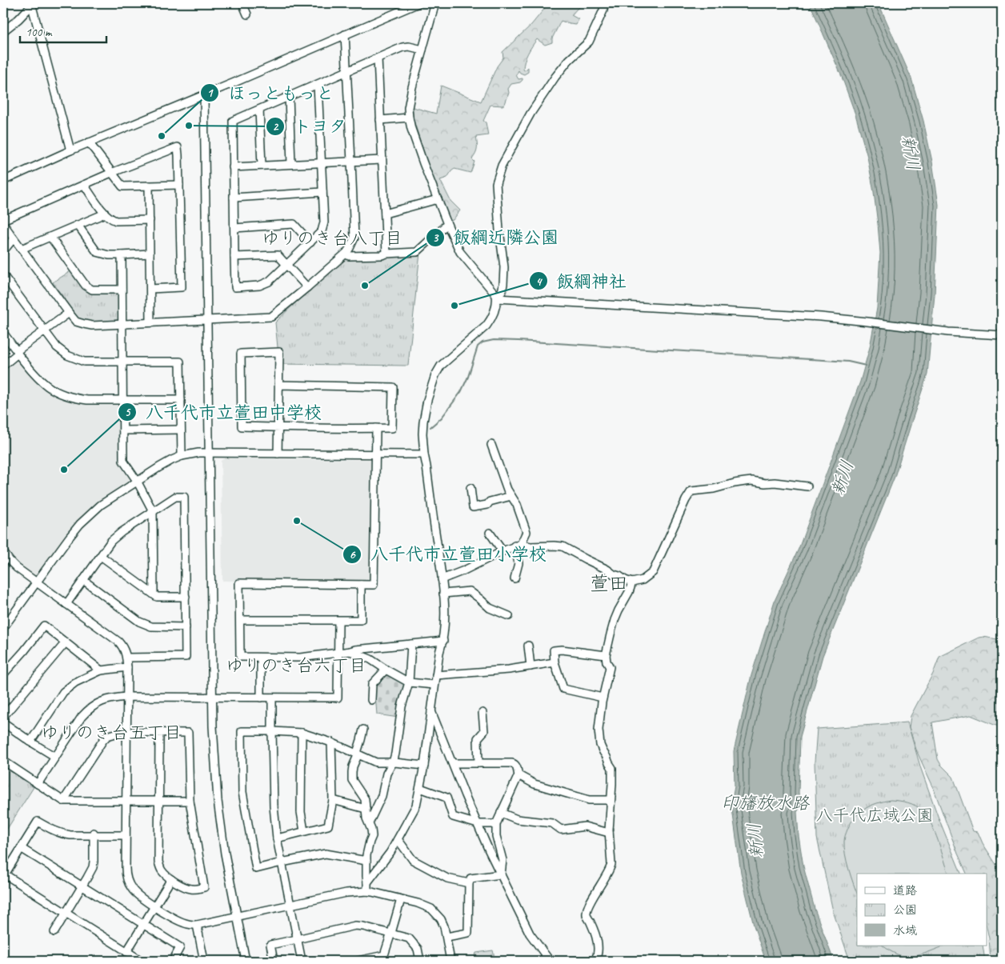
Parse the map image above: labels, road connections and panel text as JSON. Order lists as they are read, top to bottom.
{
  "districts": [
    "ゆりのき台八丁目",
    "萱田",
    "ゆりのき台六丁目",
    "ゆりのき台五丁目"
  ],
  "water": ["新川", "印旛放水路"],
  "parks": ["八千代広域公園"],
  "places": [
    "トヨタ",
    "ほっともっと",
    "飯綱近隣公園",
    "飯綱神社",
    "八千代市立萱田中学校",
    "八千代市立萱田小学校"
  ],
  "legend": ["道路", "公園", "水域"],
  "scale_bar": "100 m"
}
